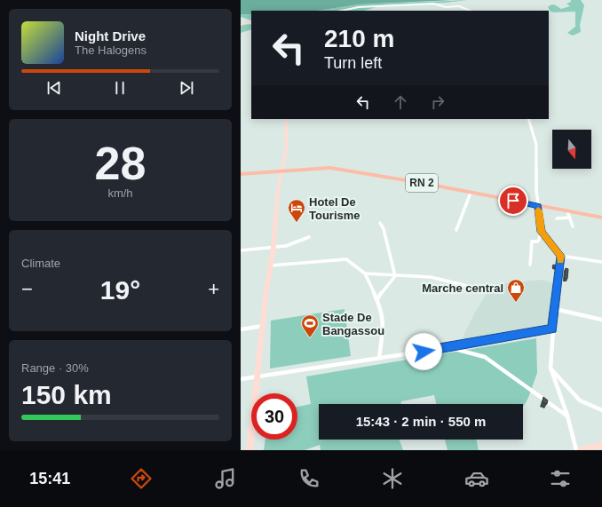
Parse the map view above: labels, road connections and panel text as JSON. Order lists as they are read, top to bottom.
{
  "streets": {
    "main road": ["RN 2"]
  },
  "places": {
    "hotel": ["Hotel De Tourisme"],
    "shop": ["Marche central"],
    "sports": ["Stade De Bangassou"]
  },
  "north": "bottom",
  "page": {
    "turn": ["210 m", "Turn left"],
    "song": ["Night Drive", "The Halogens"],
    "tile": [
      ["28", "km/h"],
      "Climate",
      ["Range · 30%", "150 km"]
    ],
    "heat": ["−", "19°", "+"],
    "limit": "30",
    "trip": "15:43 · 2 min · 550 m",
    "tabs": "15:41"
  }
}
